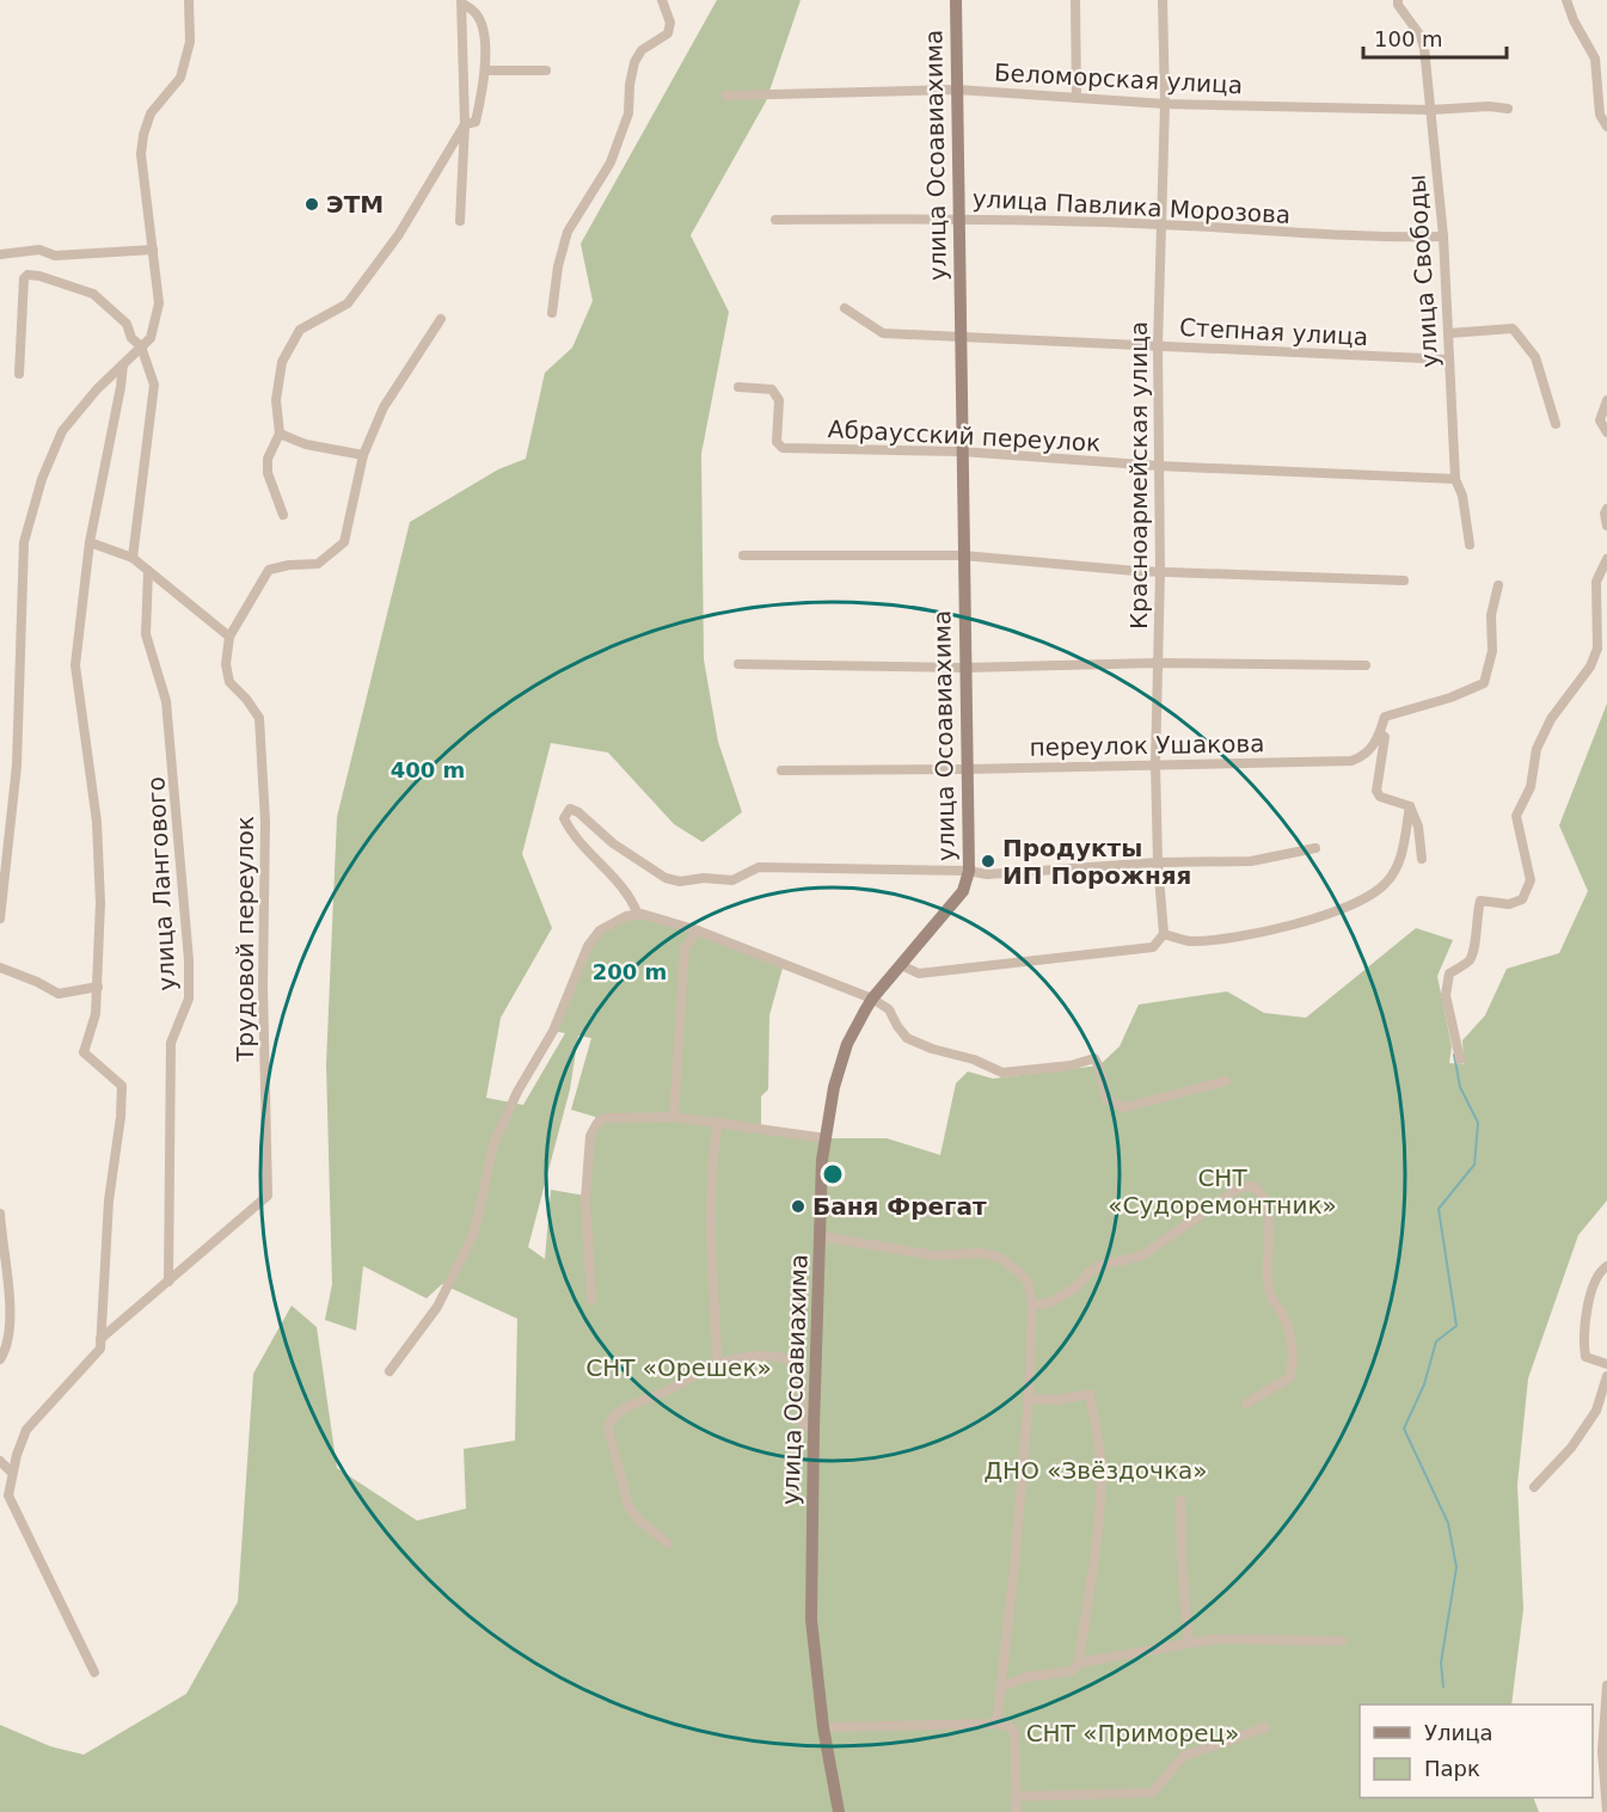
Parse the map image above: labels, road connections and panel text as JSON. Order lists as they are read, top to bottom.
{
  "streets": {
    "street": [
      "Беломорская улица",
      "улица Осоавиахима",
      "улица Павлика Морозова",
      "улица Свободы",
      "Степная улица",
      "Абраусский переулок",
      "Красноармейская улица",
      "переулок Ушакова",
      "улица Лангового",
      "Трудовой переулок"
    ]
  },
  "crossings": [
    ["Беломорская улица", "улица Осоавиахима"],
    ["Беломорская улица", "улица Свободы"],
    ["Беломорская улица", "Красноармейская улица"],
    ["улица Осоавиахима", "улица Павлика Морозова"],
    ["улица Осоавиахима", "Степная улица"],
    ["улица Осоавиахима", "Абраусский переулок"],
    ["улица Осоавиахима", "переулок Ушакова"],
    ["улица Павлика Морозова", "улица Свободы"],
    ["улица Павлика Морозова", "Красноармейская улица"],
    ["улица Свободы", "Степная улица"],
    ["улица Свободы", "Абраусский переулок"],
    ["Степная улица", "Красноармейская улица"],
    ["Абраусский переулок", "Красноармейская улица"],
    ["Красноармейская улица", "переулок Ушакова"],
    ["улица Лангового", "Трудовой переулок"]
  ],
  "parks": [
    "СНТ «Судоремонтник»",
    "СНТ «Орешек»",
    "ДНО «Звёздочка»",
    "СНТ «Приморец»"
  ],
  "places": ["ЭТМ", "Продукты ИП Порожняя", "Баня Фрегат"],
  "legend": ["Улица", "Парк"],
  "scale_bar": "100 m",
  "rings": ["400 m", "200 m"]
}
